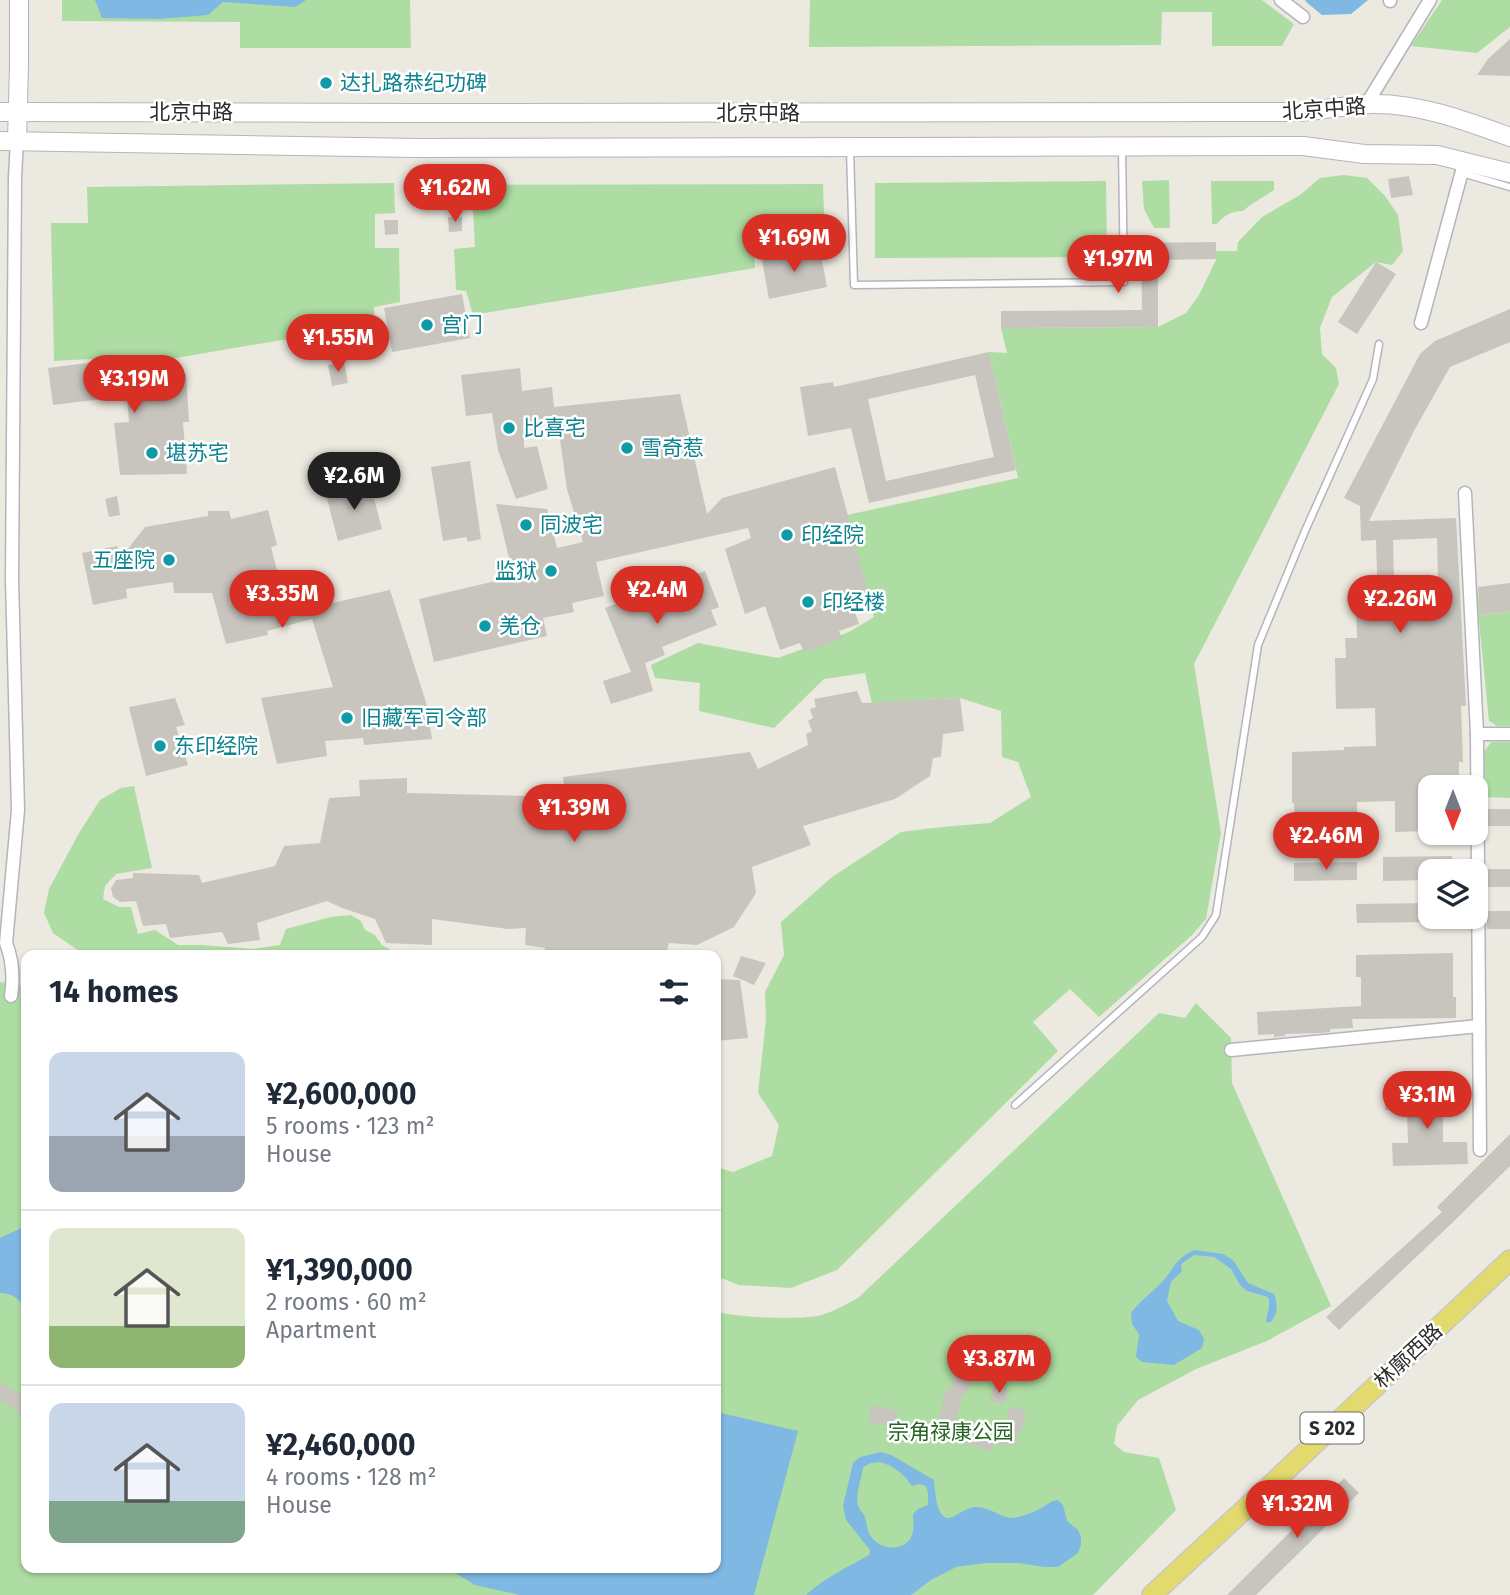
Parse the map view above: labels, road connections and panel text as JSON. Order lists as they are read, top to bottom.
{
  "streets": {
    "main road": ["北京中路", "林廓西路", "S 202"]
  },
  "parks": ["宗角禄康公园"],
  "places": [
    "达扎路恭纪功碑",
    "宫门",
    "比喜宅",
    "雪奇惹",
    "堪苏宅",
    "同波宅",
    "印经院",
    "五座院",
    "监狱",
    "印经楼",
    "羌仓",
    "旧藏军司令部",
    "东印经院"
  ],
  "north": "bottom",
  "page": {
    "price": [
      "¥1.62M",
      "¥1.69M",
      "¥1.97M",
      "¥1.55M",
      "¥3.19M",
      "¥2.6M",
      "¥2.4M",
      "¥3.35M",
      "¥2.26M",
      "¥1.39M",
      "¥2.46M",
      "¥3.1M",
      "¥3.87M",
      "¥1.32M"
    ],
    "heading": "14 homes",
    "list": [
      {
        "name": "¥2,600,000",
        "note": "5 rooms · 123 m² · House"
      },
      {
        "name": "¥1,390,000",
        "note": "2 rooms · 60 m² · Apartment"
      },
      {
        "name": "¥2,460,000",
        "note": "4 rooms · 128 m² · House"
      }
    ]
  }
}
